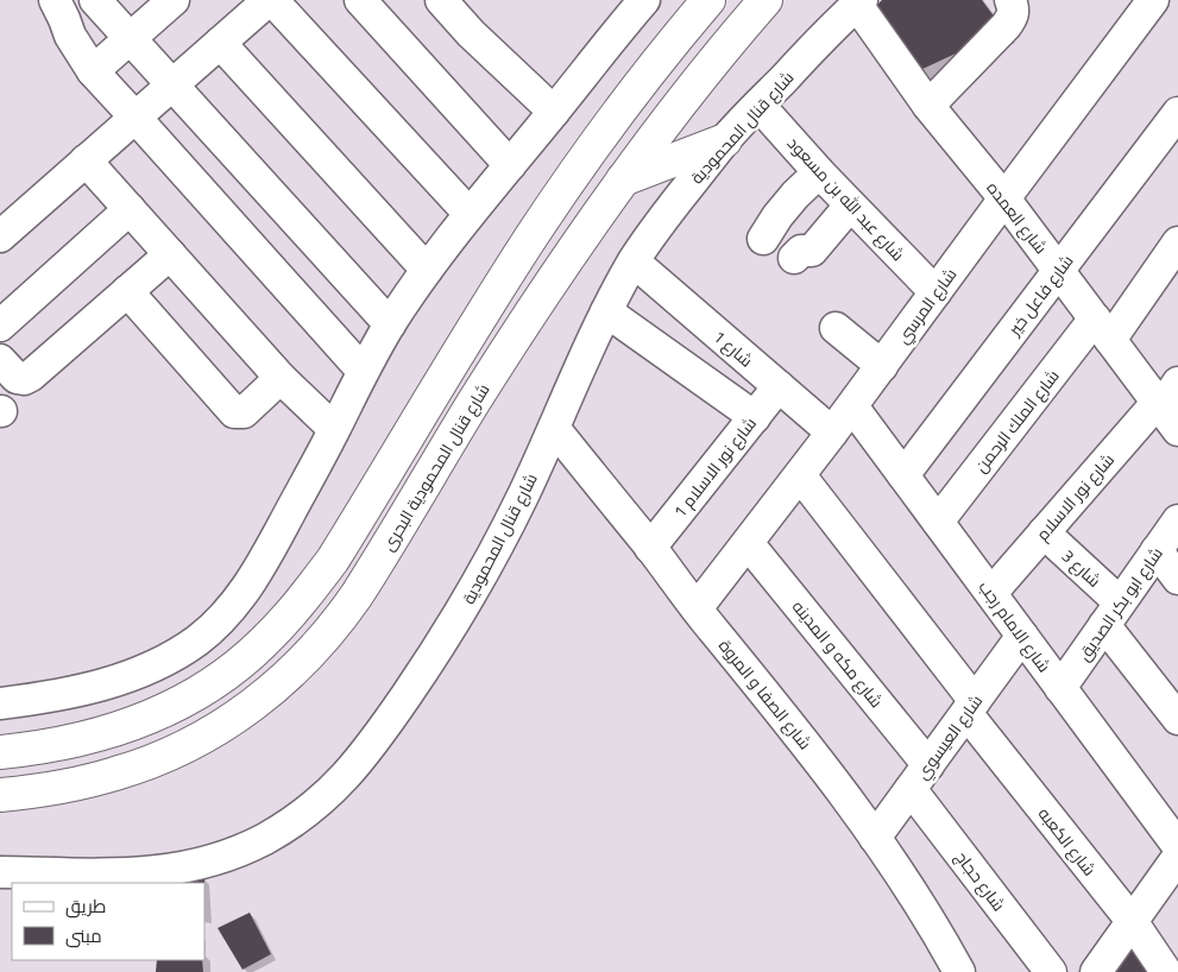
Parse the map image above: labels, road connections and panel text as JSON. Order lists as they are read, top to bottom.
{
  "streets": {
    "main road": ["شارع قنال المحمودية البحرى"],
    "street": [
      "شارع قنال المحمودية",
      "شارع عبد الله بن مسعود",
      "شارع العمده",
      "شارع فاعل خير",
      "شارع المرسي",
      "شارع 1",
      "شارع الملك الرحمن",
      "شارع نور الاسلام 1",
      "شارع نور الاسلام",
      "شارع 3",
      "شارع ابو بكر الصديق",
      "شارع الامام رجب",
      "شارع مكه و المدينه",
      "شارع الصفا و المروة",
      "شارع العيسوي",
      "شارع الكعبه",
      "شارع حجاج"
    ]
  },
  "crossings": [
    ["شارع قنال المحمودية", "شارع عبد الله بن مسعود"],
    ["شارع قنال المحمودية", "شارع العمده"],
    ["شارع قنال المحمودية", "شارع 1"],
    ["شارع قنال المحمودية", "شارع الصفا و المروة"],
    ["شارع عبد الله بن مسعود", "شارع المرسي"],
    ["شارع العمده", "شارع فاعل خير"],
    ["شارع العمده", "شارع المرسي"],
    ["شارع العمده", "شارع الملك الرحمن"],
    ["شارع العمده", "شارع نور الاسلام"],
    ["شارع فاعل خير", "شارع الامام رجب"],
    ["شارع المرسي", "شارع 1"],
    ["شارع المرسي", "شارع الامام رجب"],
    ["شارع المرسي", "شارع مكه و المدينه"],
    ["شارع المرسي", "شارع الصفا و المروة"],
    ["شارع المرسي", "شارع الكعبه"],
    ["شارع 1", "شارع نور الاسلام 1"],
    ["شارع الملك الرحمن", "شارع الامام رجب"],
    ["شارع نور الاسلام 1", "شارع الصفا و المروة"],
    ["شارع نور الاسلام", "شارع 3"],
    ["شارع نور الاسلام", "شارع الامام رجب"],
    ["شارع 3", "شارع ابو بكر الصديق"],
    ["شارع ابو بكر الصديق", "شارع الامام رجب"],
    ["شارع الامام رجب", "شارع العيسوي"],
    ["شارع مكه و المدينه", "شارع العيسوي"],
    ["شارع مكه و المدينه", "شارع حجاج"],
    ["شارع الصفا و المروة", "شارع العيسوي"],
    ["شارع العيسوي", "شارع الكعبه"],
    ["شارع العيسوي", "شارع حجاج"]
  ],
  "legend": ["طريق", "مبنى"]
}
